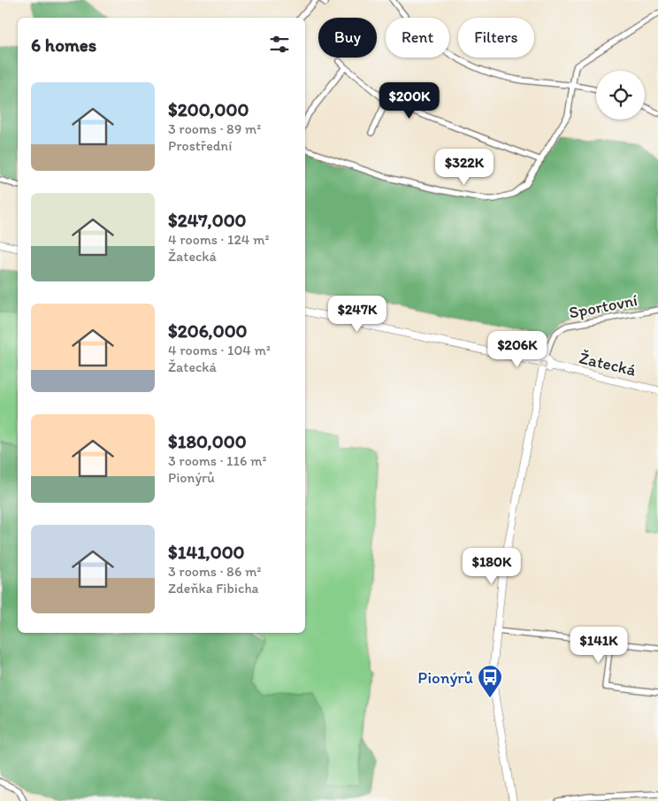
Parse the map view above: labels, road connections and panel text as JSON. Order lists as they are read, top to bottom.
{
  "streets": {
    "street": ["Sportovní", "Žatecká"]
  },
  "crossings": [
    ["Sportovní", "Žatecká"]
  ],
  "places": {
    "bus stop": ["Pionýrů"]
  },
  "page": {
    "chip": ["Buy", "Rent", "Filters"],
    "heading": "6 homes",
    "list": [
      {
        "name": "$200,000",
        "note": "3 rooms · 89 m² · Prostřední"
      },
      {
        "name": "$247,000",
        "note": "4 rooms · 124 m² · Žatecká"
      },
      {
        "name": "$206,000",
        "note": "4 rooms · 104 m² · Žatecká"
      },
      {
        "name": "$180,000",
        "note": "3 rooms · 116 m² · Pionýrů"
      },
      {
        "name": "$141,000",
        "note": "3 rooms · 86 m² · Zdeňka Fibicha"
      }
    ],
    "price": [
      "$200K",
      "$322K",
      "$247K",
      "$206K",
      "$180K",
      "$141K"
    ]
  }
}
